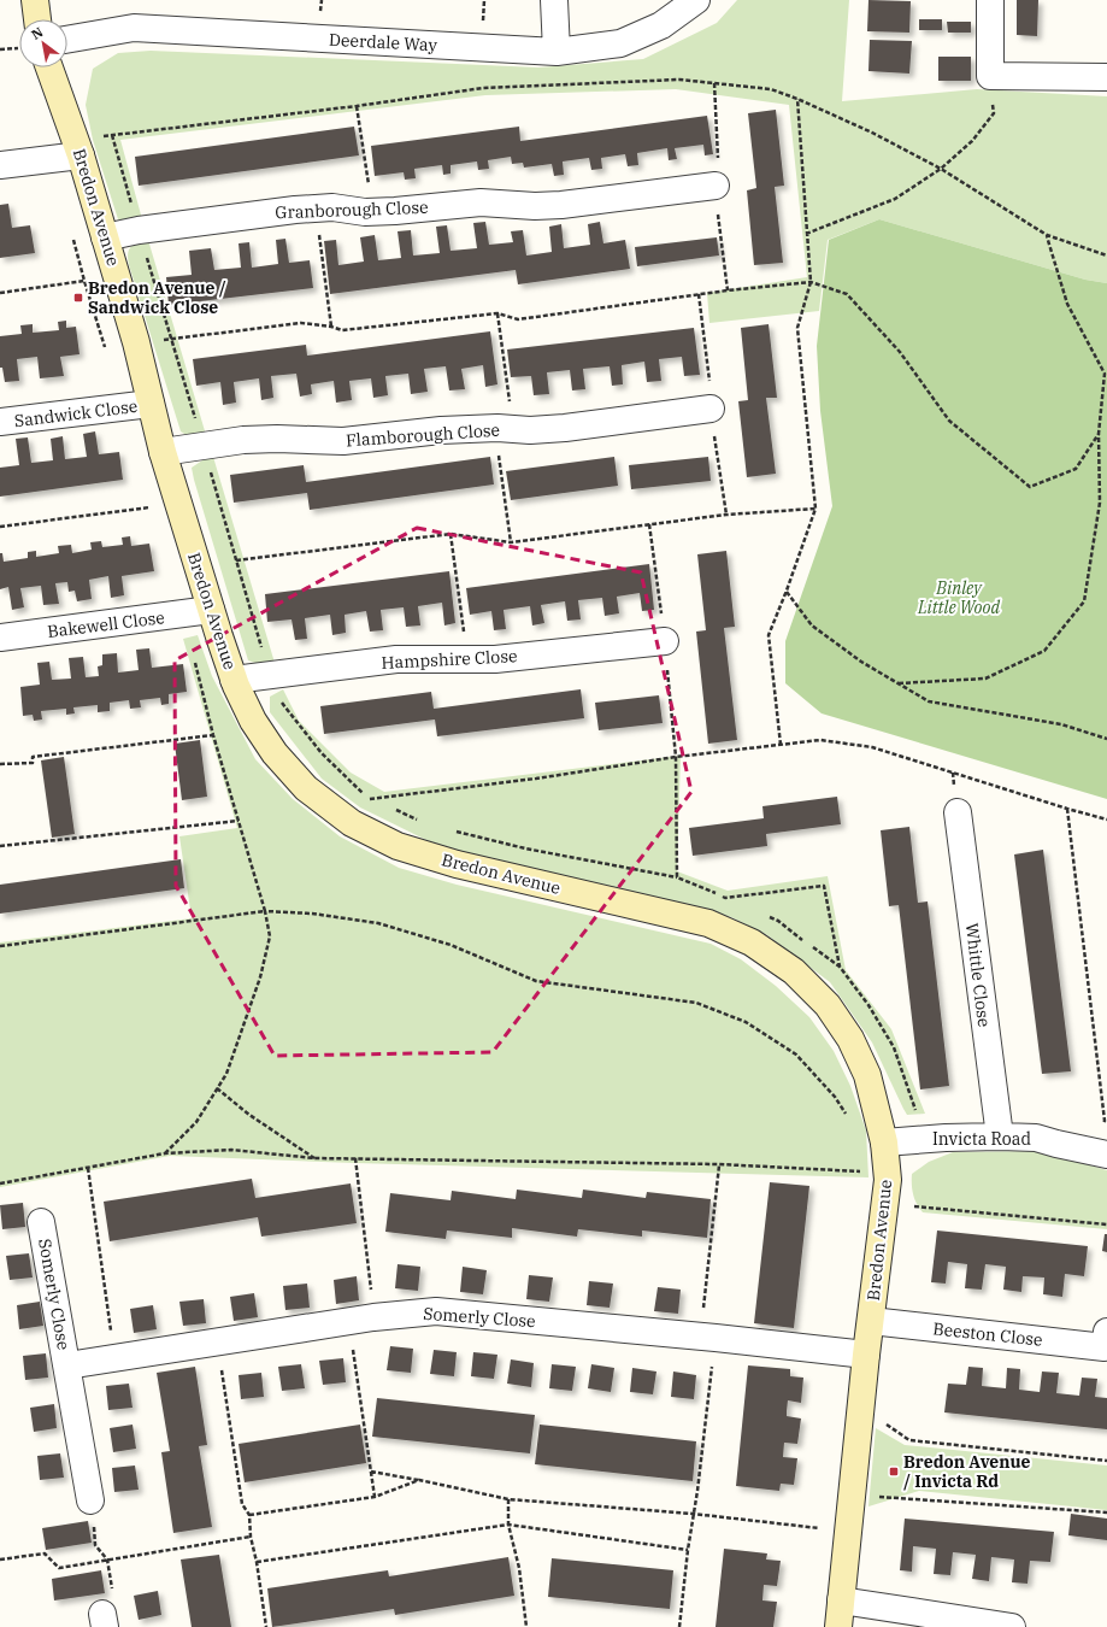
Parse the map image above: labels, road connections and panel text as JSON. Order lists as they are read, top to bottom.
{
  "streets": {
    "street": [
      "Deerdale Way",
      "Bredon Avenue",
      "Granborough Close",
      "Sandwick Close",
      "Flamborough Close",
      "Bakewell Close",
      "Hampshire Close",
      "Whittle Close",
      "Invicta Road",
      "Somerly Close",
      "Beeston Close"
    ]
  },
  "crossings": [
    ["Bredon Avenue", "Granborough Close"],
    ["Bredon Avenue", "Sandwick Close"],
    ["Bredon Avenue", "Flamborough Close"],
    ["Bredon Avenue", "Bakewell Close"],
    ["Bredon Avenue", "Hampshire Close"],
    ["Bredon Avenue", "Invicta Road"],
    ["Bredon Avenue", "Somerly Close"],
    ["Bredon Avenue", "Beeston Close"],
    ["Whittle Close", "Invicta Road"]
  ],
  "parks": ["Binley Little Wood"],
  "places": {
    "transit": ["Bredon Avenue / Sandwick Close", "Bredon Avenue / Invicta Rd"]
  },
  "north": "top left"
}
